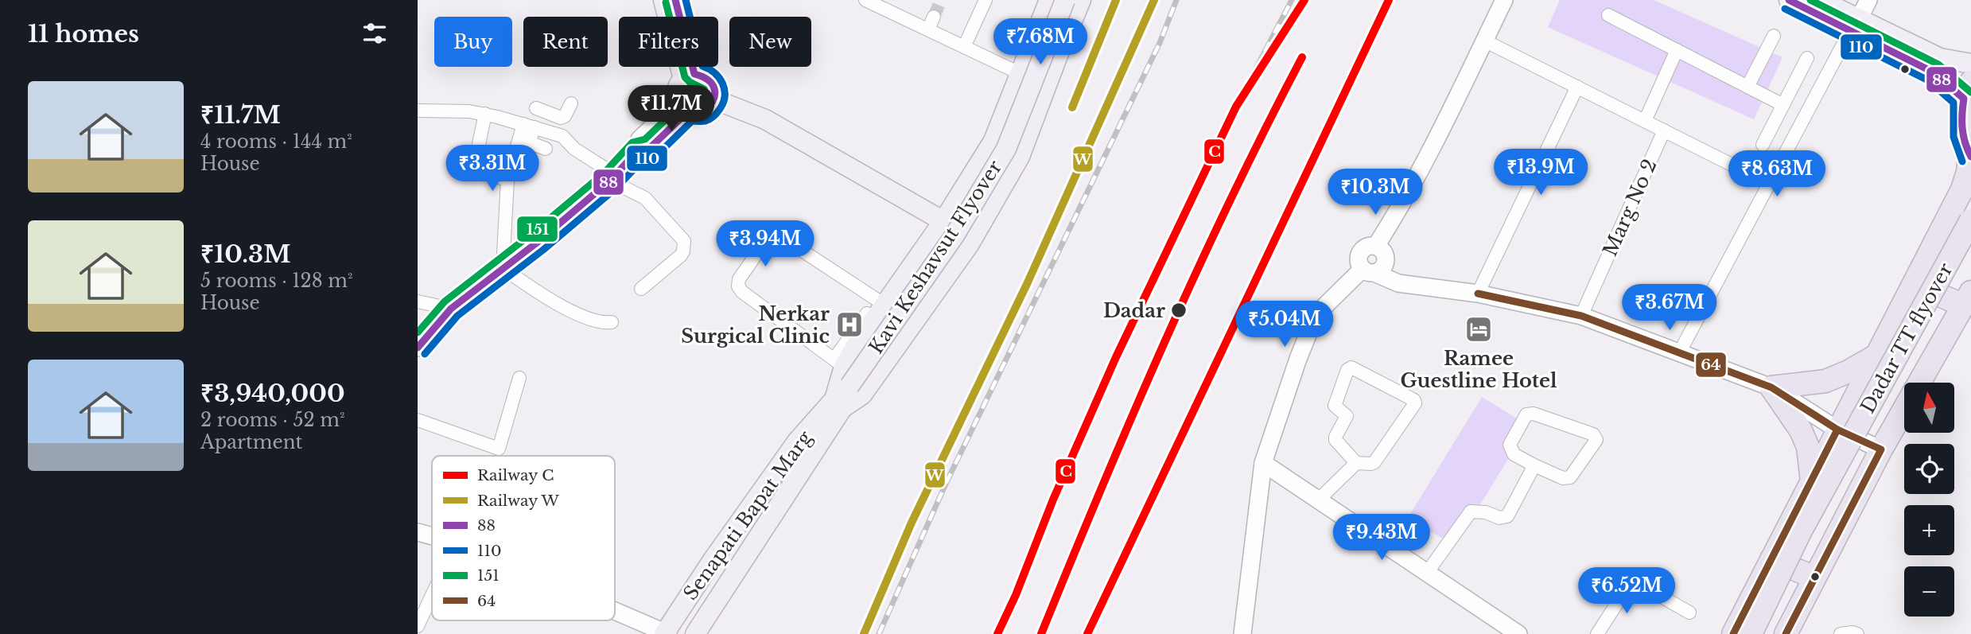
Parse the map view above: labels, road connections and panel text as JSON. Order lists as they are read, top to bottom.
{
  "streets": {
    "highway": ["Dadar TT flyover"],
    "main road": ["Kavi Keshavsut Flyover", "Senapati Bapat Marg"],
    "street": ["Marg No 2"]
  },
  "crossings": [
    ["Kavi Keshavsut Flyover", "Senapati Bapat Marg"]
  ],
  "places": {
    "other": ["Dadar"],
    "hospital": ["Nerkar Surgical Clinic"],
    "hotel": ["Ramee Guestline Hotel"]
  },
  "lines": [
    "rail line C",
    "rail line W",
    "transit line 88",
    "transit line 110",
    "transit line 151",
    "transit line 64"
  ],
  "legend": [
    "Railway C",
    "Railway W",
    "88",
    "110",
    "151",
    "64"
  ],
  "north": "top",
  "page": {
    "heading": "11 homes",
    "chip": [
      "Buy",
      "Rent",
      "Filters",
      "New"
    ],
    "price": [
      "₹7.68M",
      "₹11.7M",
      "₹3.31M",
      "₹13.9M",
      "₹8.63M",
      "₹10.3M",
      "₹3.94M",
      "₹3.67M",
      "₹5.04M",
      "₹9.43M",
      "₹6.52M"
    ],
    "list": [
      {
        "name": "₹11.7M",
        "note": "4 rooms · 144 m² · House"
      },
      {
        "name": "₹10.3M",
        "note": "5 rooms · 128 m² · House"
      },
      {
        "name": "₹3,940,000",
        "note": "2 rooms · 52 m² · Apartment"
      }
    ],
    "map_buttons": ["+", "−"]
  }
}
